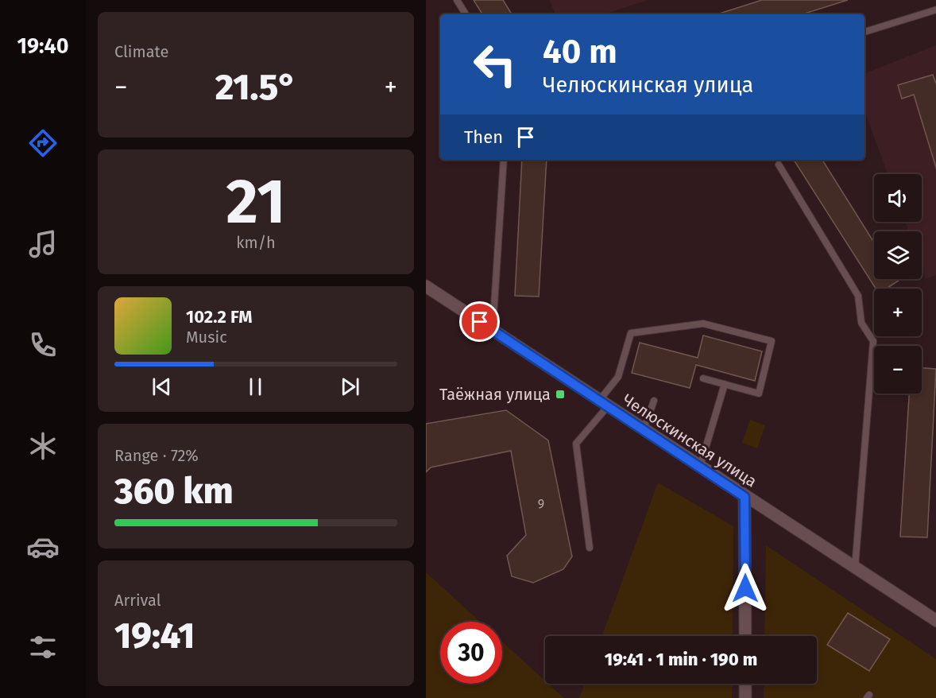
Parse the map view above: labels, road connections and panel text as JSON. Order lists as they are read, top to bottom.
{
  "streets": {
    "street": ["Челюскинская улица"]
  },
  "places": {
    "transit": ["Таёжная улица"]
  },
  "house_numbers": ["9"],
  "page": {
    "tabs": "19:40",
    "tile": [
      "Climate",
      ["21", "km/h"],
      ["Range · 72%", "360 km"],
      ["Arrival", "19:41"]
    ],
    "turn": ["40 m", "Челюскинская улица"],
    "heat": ["−", "21.5°", "+"],
    "then": "Then",
    "map_buttons": ["+", "−"],
    "song": ["102.2 FM", "Music"],
    "limit": "30",
    "trip": "19:41 · 1 min · 190 m"
  }
}
